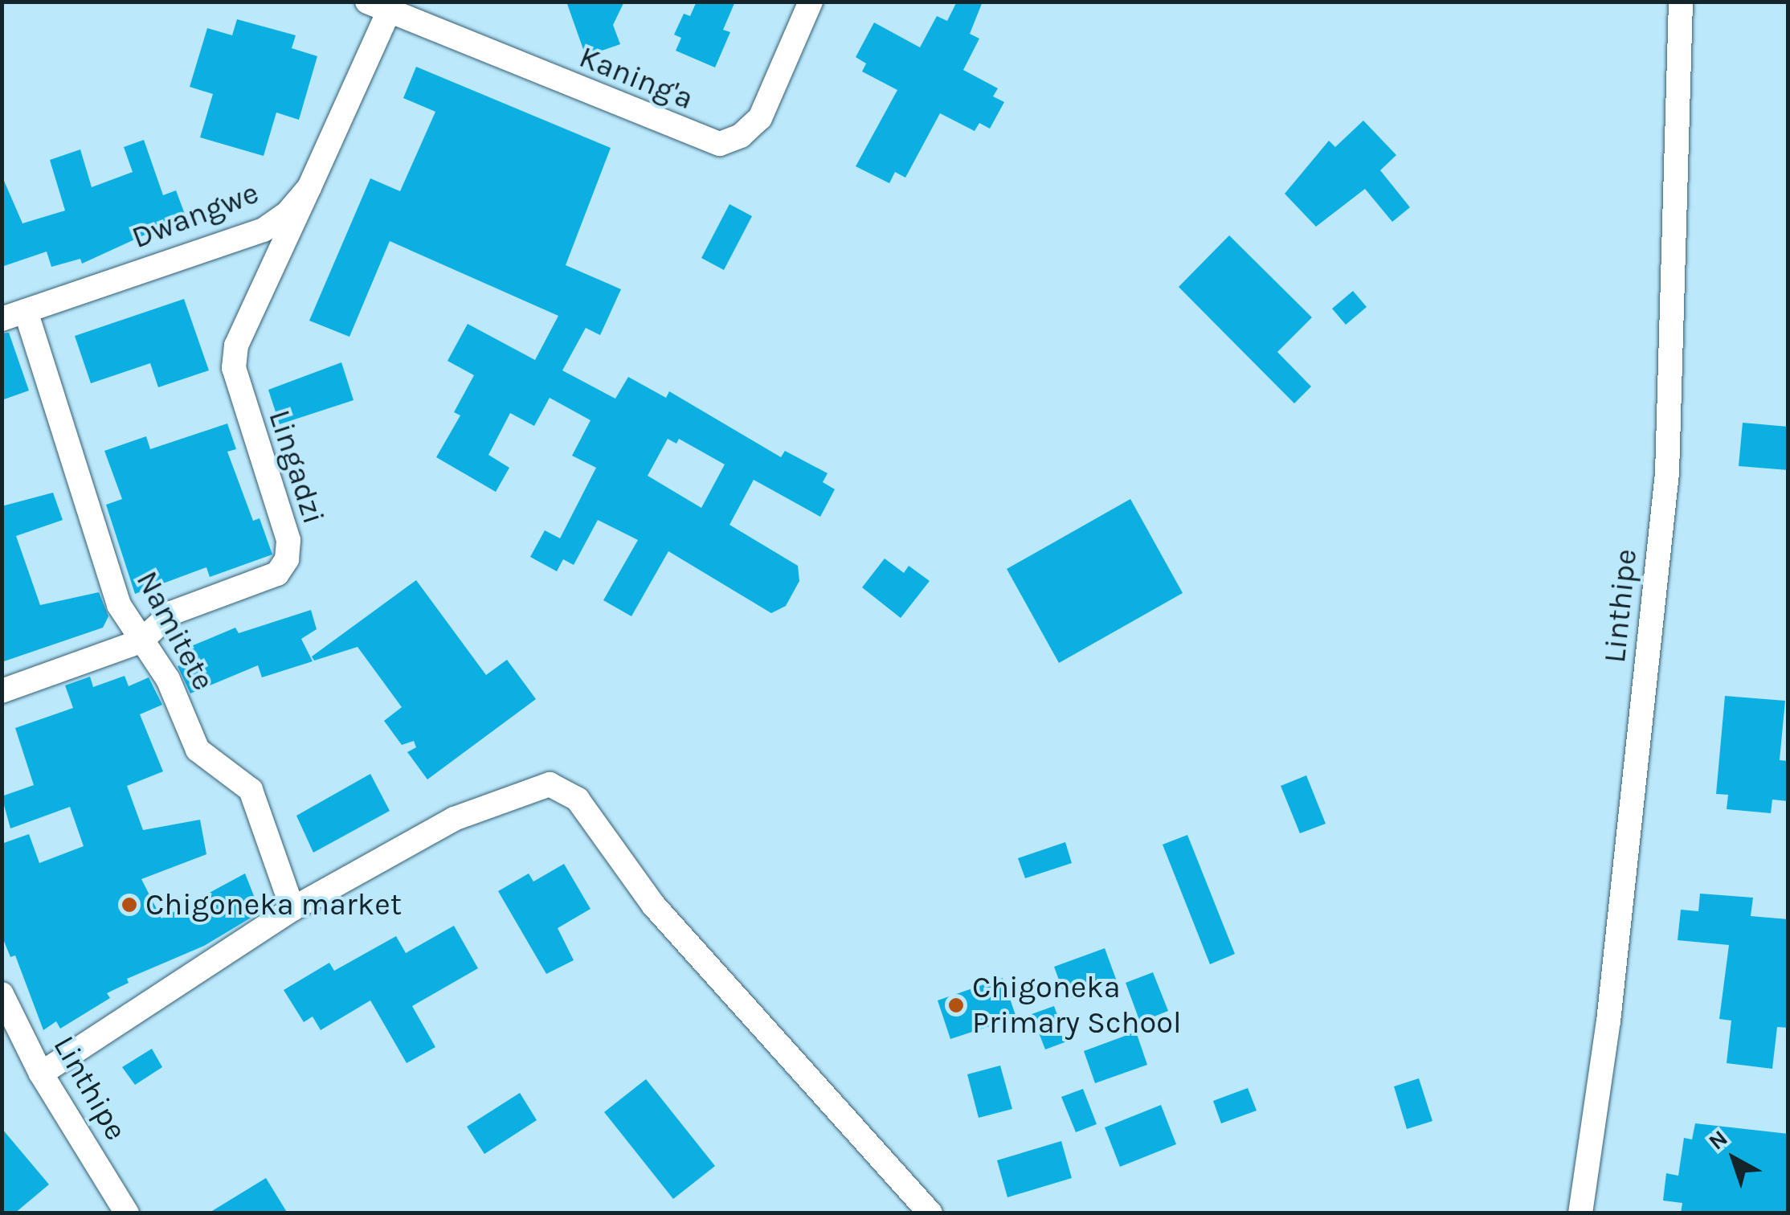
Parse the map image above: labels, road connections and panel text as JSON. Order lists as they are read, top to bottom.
{
  "streets": {
    "street": [
      "Kaning'a",
      "Dwangwe",
      "Lingadzi",
      "Linthipe",
      "Namitete"
    ]
  },
  "crossings": [
    ["Kaning'a", "Dwangwe"],
    ["Dwangwe", "Lingadzi"],
    ["Dwangwe", "Namitete"],
    ["Lingadzi", "Namitete"]
  ],
  "places": ["Chigoneka market", "Chigoneka Primary School"],
  "north": "top left"
}
